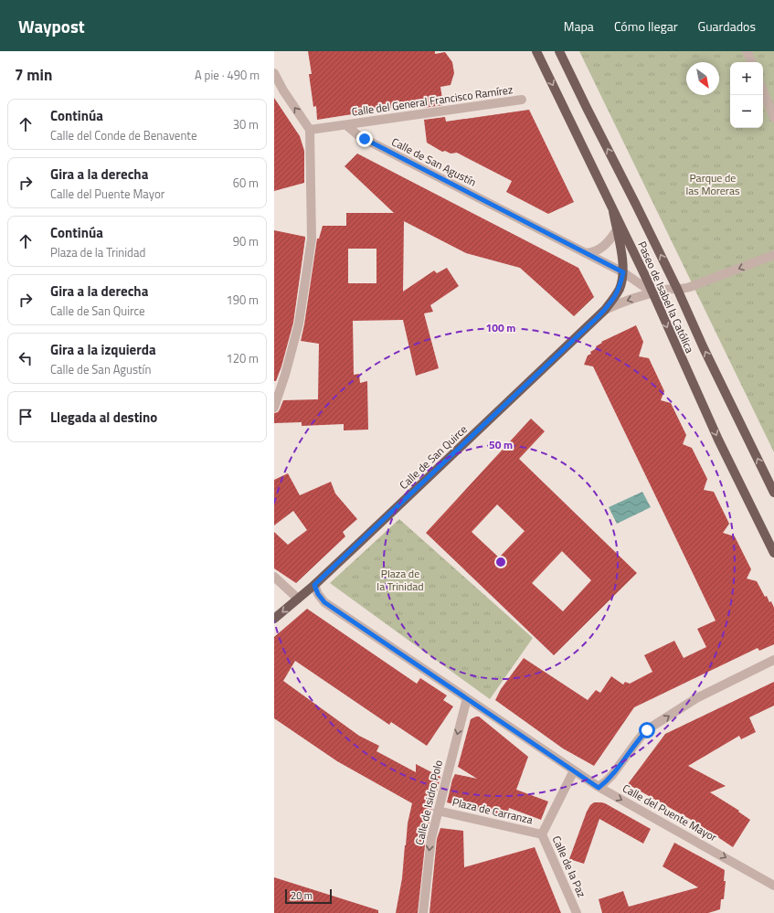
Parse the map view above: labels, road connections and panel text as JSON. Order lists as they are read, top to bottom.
{
  "streets": {
    "main road": ["Paseo de Isabel la Católica", "Calle de San Quirce"],
    "street": [
      "Calle del General Francisco Ramírez",
      "Calle de San Agustín",
      "Calle de Isidro Polo",
      "Plaza de Carranza",
      "Calle del Puente Mayor",
      "Calle de la Paz"
    ]
  },
  "crossings": [
    ["Calle del General Francisco Ramírez", "Calle de San Agustín"],
    ["Calle de San Agustín", "Paseo de Isabel la Católica"],
    ["Calle de San Agustín", "Calle de San Quirce"],
    ["Paseo de Isabel la Católica", "Calle de San Quirce"],
    ["Calle de Isidro Polo", "Plaza de Carranza"],
    ["Calle de Isidro Polo", "Calle del Puente Mayor"],
    ["Plaza de Carranza", "Calle de la Paz"],
    ["Calle del Puente Mayor", "Calle de la Paz"]
  ],
  "one_way": ["Calle de Isidro Polo", "Calle del Puente Mayor"],
  "parks": ["Parque de las Moreras", "Plaza de la Trinidad"],
  "scale_bar": "20 m",
  "north": "bottom right",
  "page": {
    "header": "Waypost",
    "nav": ["Mapa", "Cómo llegar", "Guardados"],
    "heading": ["7 min", "A pie · 490 m"],
    "map_buttons": ["+", "−"],
    "list": [
      ["Continúa", "Calle del Conde de Benavente", "30 m"],
      ["Gira a la derecha", "Calle del Puente Mayor", "60 m"],
      ["Continúa", "Plaza de la Trinidad", "90 m"],
      ["Gira a la derecha", "Calle de San Quirce", "190 m"],
      ["Gira a la izquierda", "Calle de San Agustín", "120 m"],
      "Llegada al destino"
    ],
    "scale": "20 m"
  },
  "rings": ["100 m", "50 m"]
}
